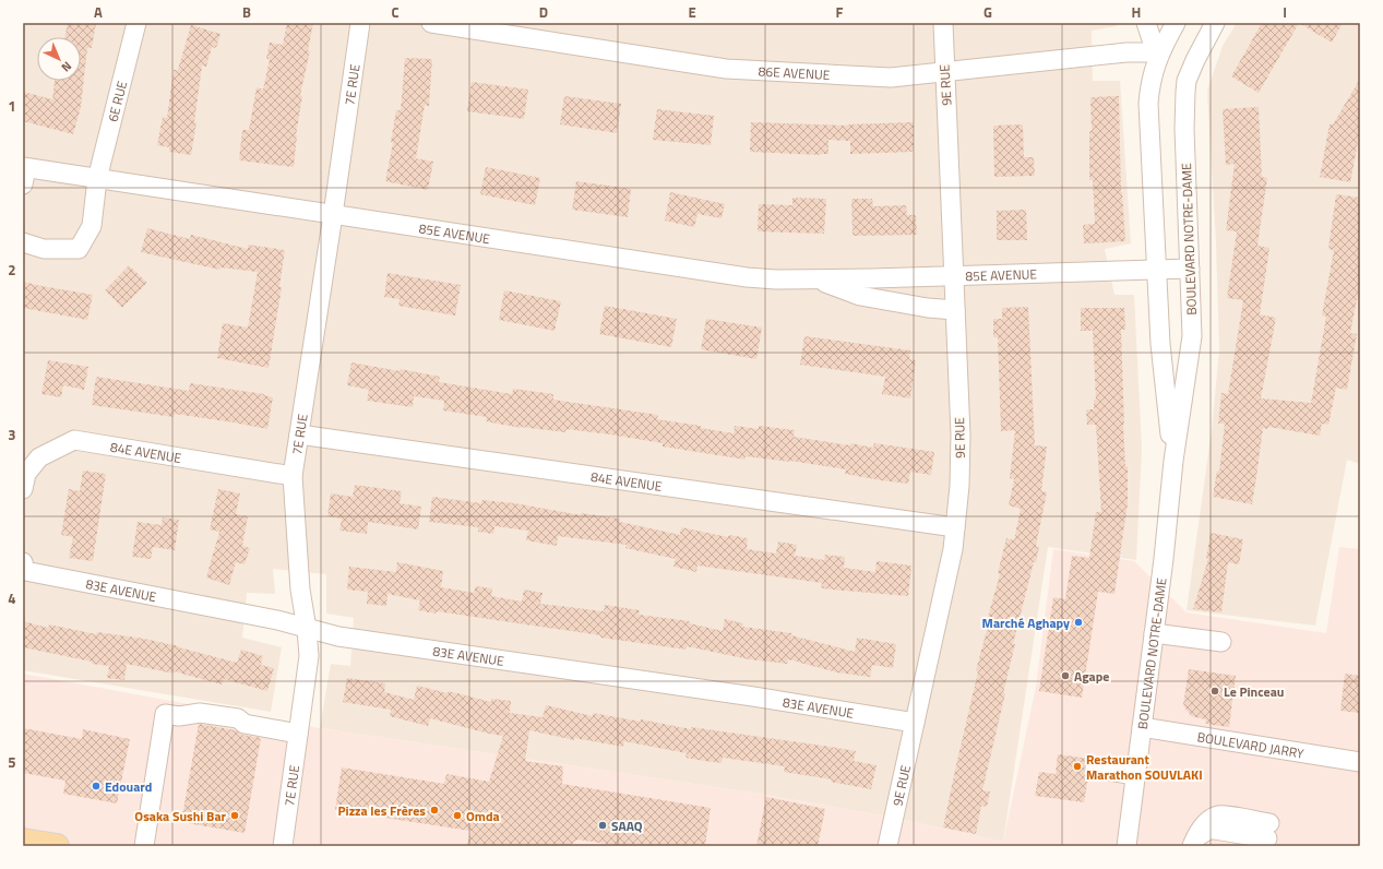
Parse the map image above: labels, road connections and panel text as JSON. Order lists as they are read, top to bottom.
{
  "streets": {
    "street": [
      "86E AVENUE",
      "7E RUE",
      "9E RUE",
      "6E RUE",
      "85E AVENUE",
      "BOULEVARD NOTRE-DAME",
      "84E AVENUE",
      "83E AVENUE",
      "BOULEVARD JARRY"
    ]
  },
  "crossings": [
    ["86E AVENUE", "9E RUE"],
    ["86E AVENUE", "BOULEVARD NOTRE-DAME"],
    ["7E RUE", "85E AVENUE"],
    ["7E RUE", "84E AVENUE"],
    ["7E RUE", "83E AVENUE"],
    ["9E RUE", "85E AVENUE"],
    ["9E RUE", "84E AVENUE"],
    ["9E RUE", "83E AVENUE"],
    ["6E RUE", "85E AVENUE"],
    ["85E AVENUE", "BOULEVARD NOTRE-DAME"],
    ["BOULEVARD NOTRE-DAME", "BOULEVARD JARRY"]
  ],
  "places": [
    "Marché Aghapy",
    "Agape",
    "Le Pinceau",
    "Restaurant Marathon SOUVLAKI",
    "Edouard",
    "Pizza les Frères",
    "Osaka Sushi Bar",
    "Omda",
    "SAAQ"
  ],
  "north": "bottom right",
  "grid": {
    "columns": [
      "A",
      "B",
      "C",
      "D",
      "E",
      "F",
      "G",
      "H",
      "I"
    ],
    "rows": [
      "1",
      "2",
      "3",
      "4",
      "5"
    ]
  }
}
